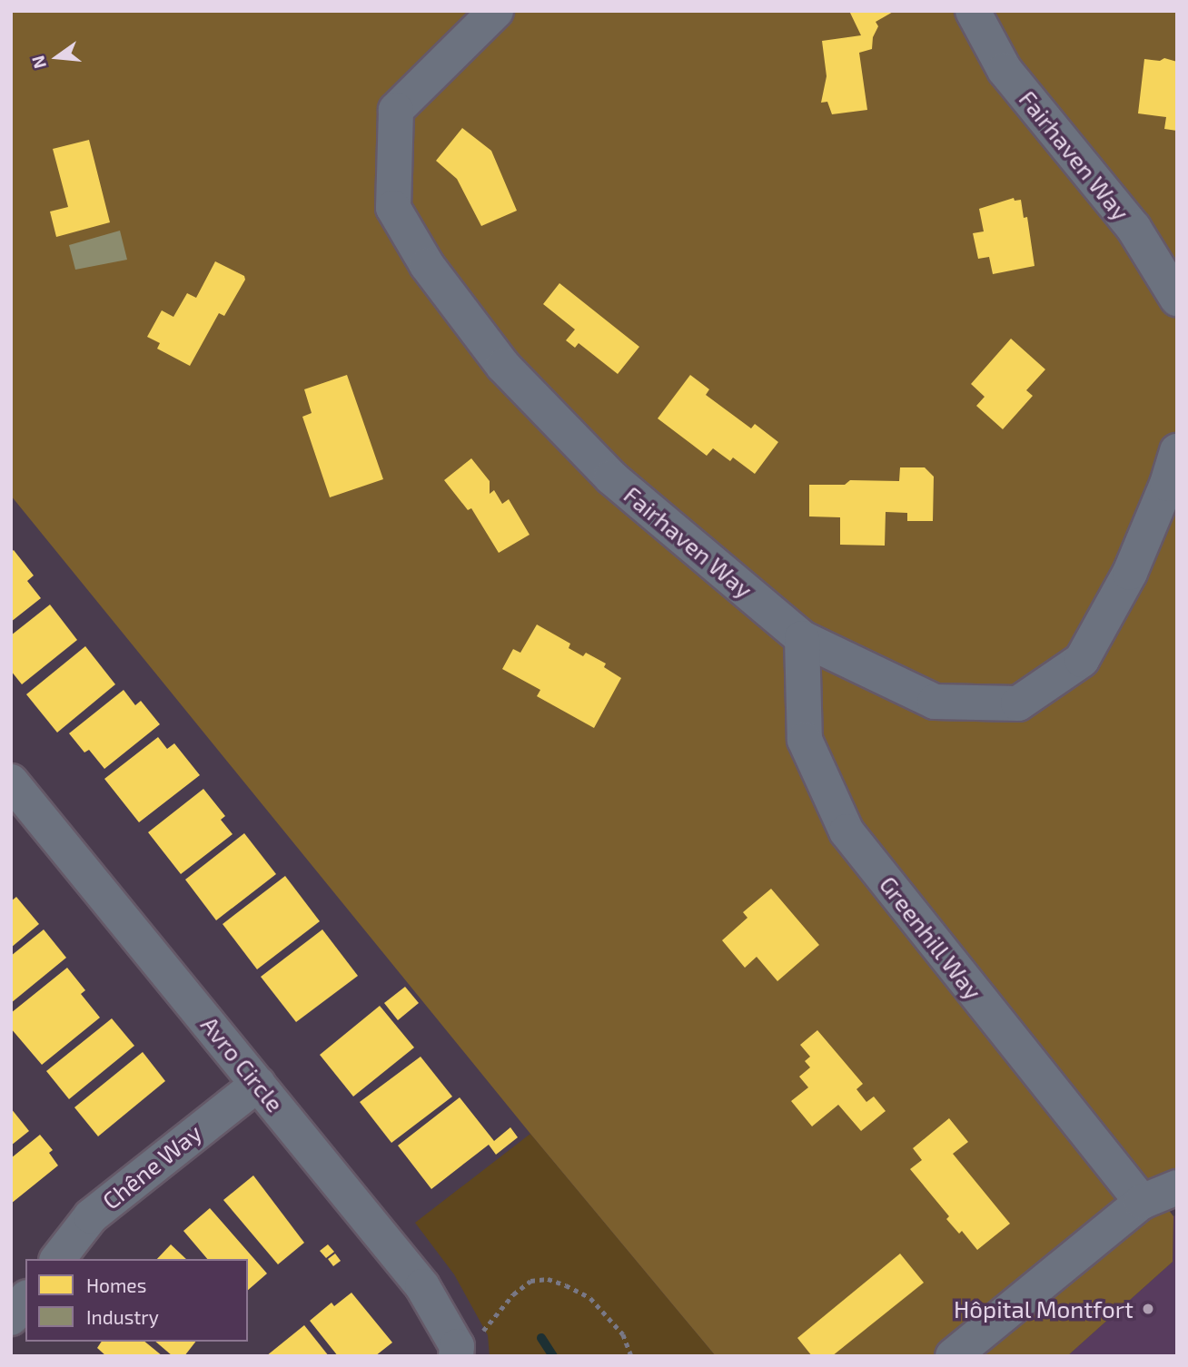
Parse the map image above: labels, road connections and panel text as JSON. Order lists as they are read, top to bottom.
{
  "streets": {
    "street": [
      "Fairhaven Way",
      "Greenhill Way",
      "Avro Circle",
      "Chêne Way"
    ]
  },
  "crossings": [
    ["Fairhaven Way", "Greenhill Way"],
    ["Avro Circle", "Chêne Way"]
  ],
  "places": ["Hôpital Montfort"],
  "legend": ["Homes", "Industry"],
  "north": "left"
}
